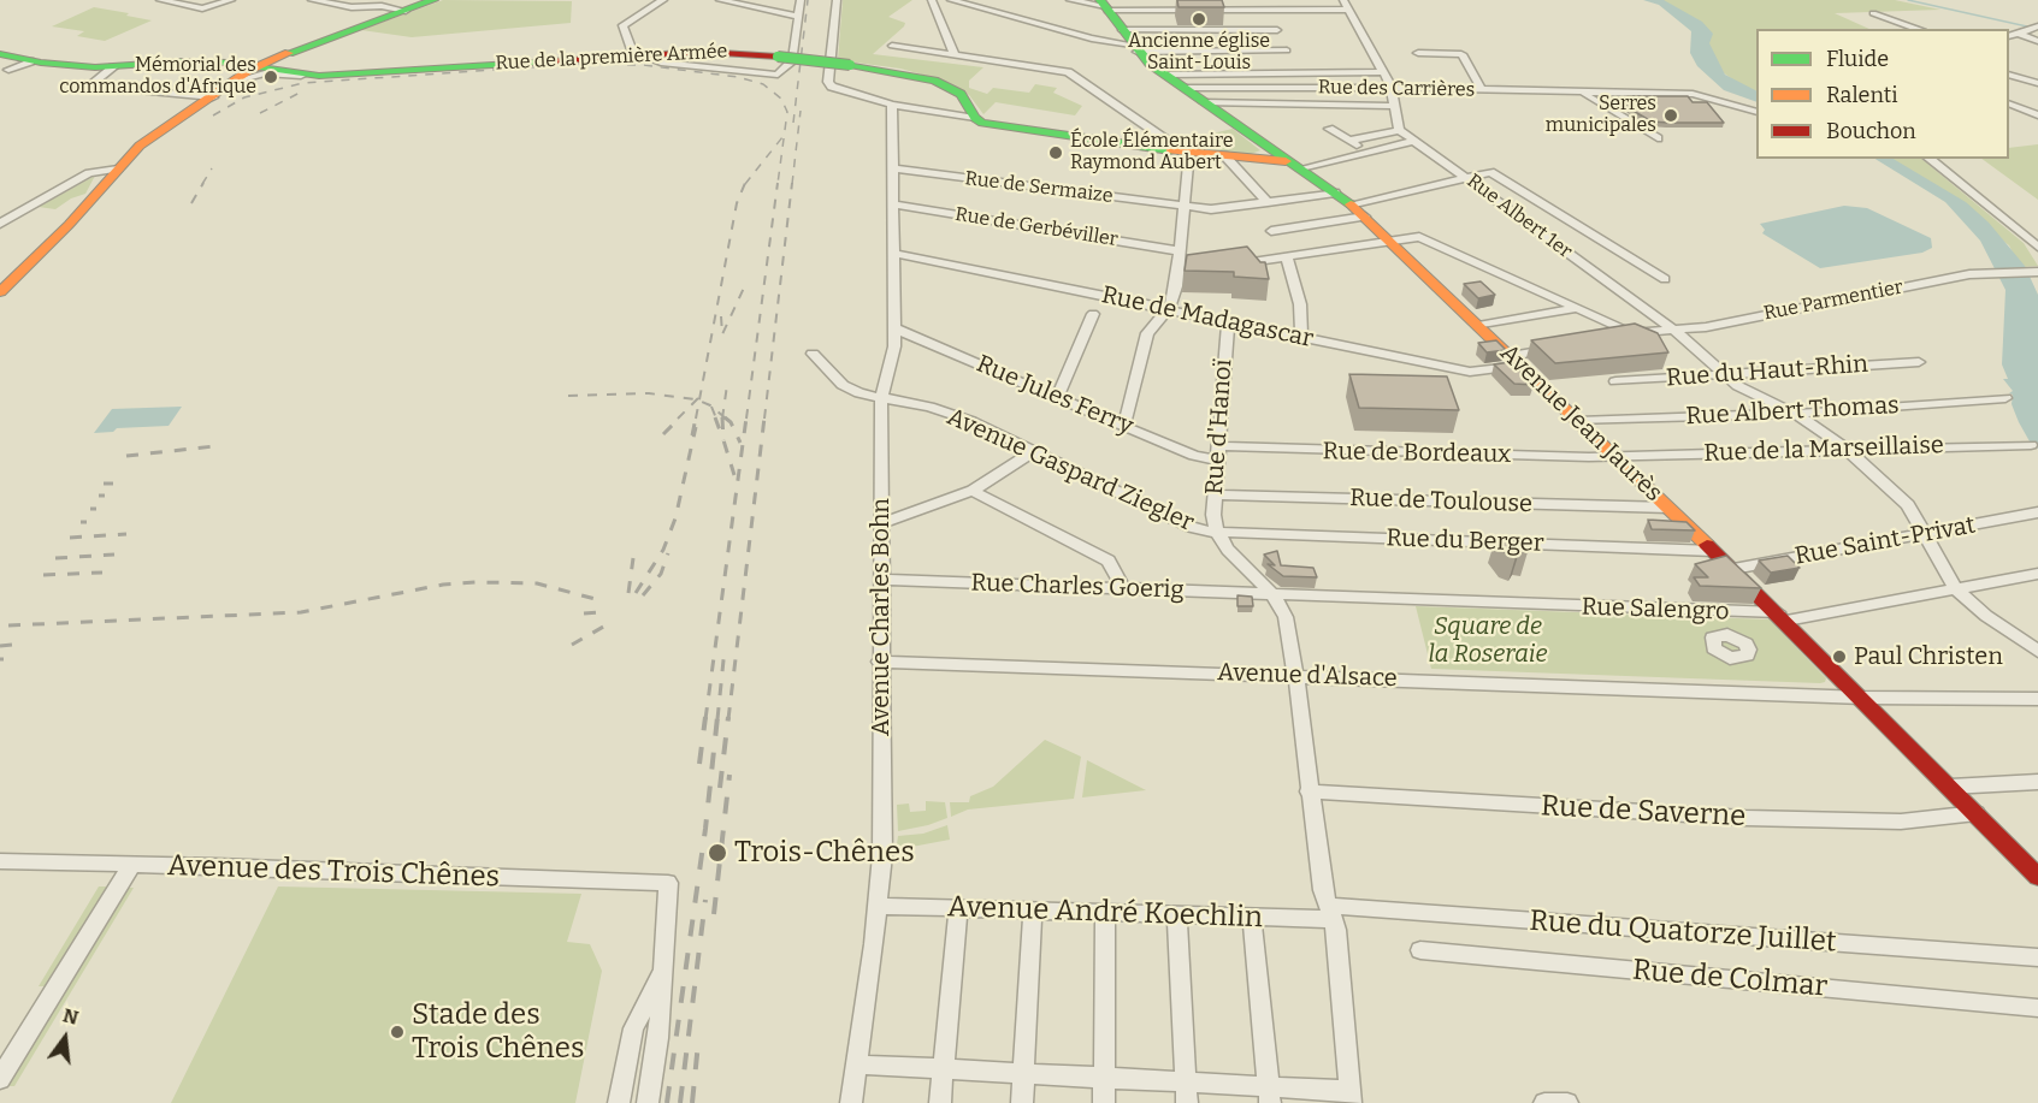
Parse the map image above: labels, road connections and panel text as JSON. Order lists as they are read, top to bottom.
{
  "streets": {
    "main road": ["Rue de la première Armée", "Avenue Jean Jaurès"],
    "street": [
      "Rue des Carrières",
      "Rue de Sermaize",
      "Rue Albert 1er",
      "Rue de Gerbéviller",
      "Rue Parmentier",
      "Rue de Madagascar",
      "Rue du Haut-Rhin",
      "Rue Jules Ferry",
      "Rue Albert Thomas",
      "Rue d'Hanoï",
      "Rue de la Marseillaise",
      "Rue de Bordeaux",
      "Avenue Gaspard Ziegler",
      "Rue de Toulouse",
      "Rue du Berger",
      "Rue Saint-Privat",
      "Rue Charles Goerig",
      "Rue Salengro",
      "Avenue Charles Bohn",
      "Avenue d'Alsace",
      "Rue de Saverne",
      "Avenue des Trois Chênes",
      "Avenue André Koechlin",
      "Rue du Quatorze Juillet",
      "Rue de Colmar"
    ]
  },
  "crossings": [
    ["Rue des Carrières", "Avenue Jean Jaurès"],
    ["Rue de Sermaize", "Avenue Jean Jaurès"],
    ["Rue de Sermaize", "Avenue Charles Bohn"],
    ["Rue Albert 1er", "Rue Parmentier"],
    ["Rue Albert 1er", "Rue du Haut-Rhin"],
    ["Rue Albert 1er", "Rue Albert Thomas"],
    ["Rue Albert 1er", "Rue de la Marseillaise"],
    ["Rue Albert 1er", "Rue Saint-Privat"],
    ["Rue Albert 1er", "Rue Salengro"],
    ["Rue de Gerbéviller", "Avenue Charles Bohn"],
    ["Rue de Madagascar", "Avenue Jean Jaurès"],
    ["Rue de Madagascar", "Rue d'Hanoï"],
    ["Rue de Madagascar", "Avenue Charles Bohn"],
    ["Rue Jules Ferry", "Rue d'Hanoï"],
    ["Rue Jules Ferry", "Rue de Bordeaux"],
    ["Rue Jules Ferry", "Avenue Charles Bohn"],
    ["Rue Albert Thomas", "Avenue Jean Jaurès"],
    ["Avenue Jean Jaurès", "Rue de la Marseillaise"],
    ["Avenue Jean Jaurès", "Rue de Bordeaux"],
    ["Avenue Jean Jaurès", "Rue de Toulouse"],
    ["Avenue Jean Jaurès", "Rue du Berger"],
    ["Avenue Jean Jaurès", "Rue Saint-Privat"],
    ["Avenue Jean Jaurès", "Rue Salengro"],
    ["Avenue Jean Jaurès", "Avenue d'Alsace"],
    ["Avenue Jean Jaurès", "Rue de Saverne"],
    ["Rue d'Hanoï", "Rue de Bordeaux"],
    ["Rue d'Hanoï", "Avenue Gaspard Ziegler"],
    ["Rue d'Hanoï", "Rue de Toulouse"],
    ["Rue d'Hanoï", "Rue du Berger"],
    ["Rue de la Marseillaise", "Rue de Bordeaux"],
    ["Avenue Gaspard Ziegler", "Rue du Berger"],
    ["Avenue Gaspard Ziegler", "Avenue Charles Bohn"],
    ["Rue Charles Goerig", "Rue Salengro"],
    ["Rue Charles Goerig", "Avenue Charles Bohn"],
    ["Avenue Charles Bohn", "Avenue d'Alsace"],
    ["Avenue Charles Bohn", "Avenue André Koechlin"],
    ["Avenue André Koechlin", "Rue du Quatorze Juillet"]
  ],
  "parks": ["Square de la Roseraie"],
  "places": [
    "Ancienne église Saint-Louis",
    "Mémorial des commandos d'Afrique",
    "Serres municipales",
    "École Élémentaire Raymond Aubert",
    "Paul Christen",
    "Trois-Chênes",
    "Stade des Trois Chênes"
  ],
  "legend": ["Fluide", "Ralenti", "Bouchon"],
  "north": "top"
}
